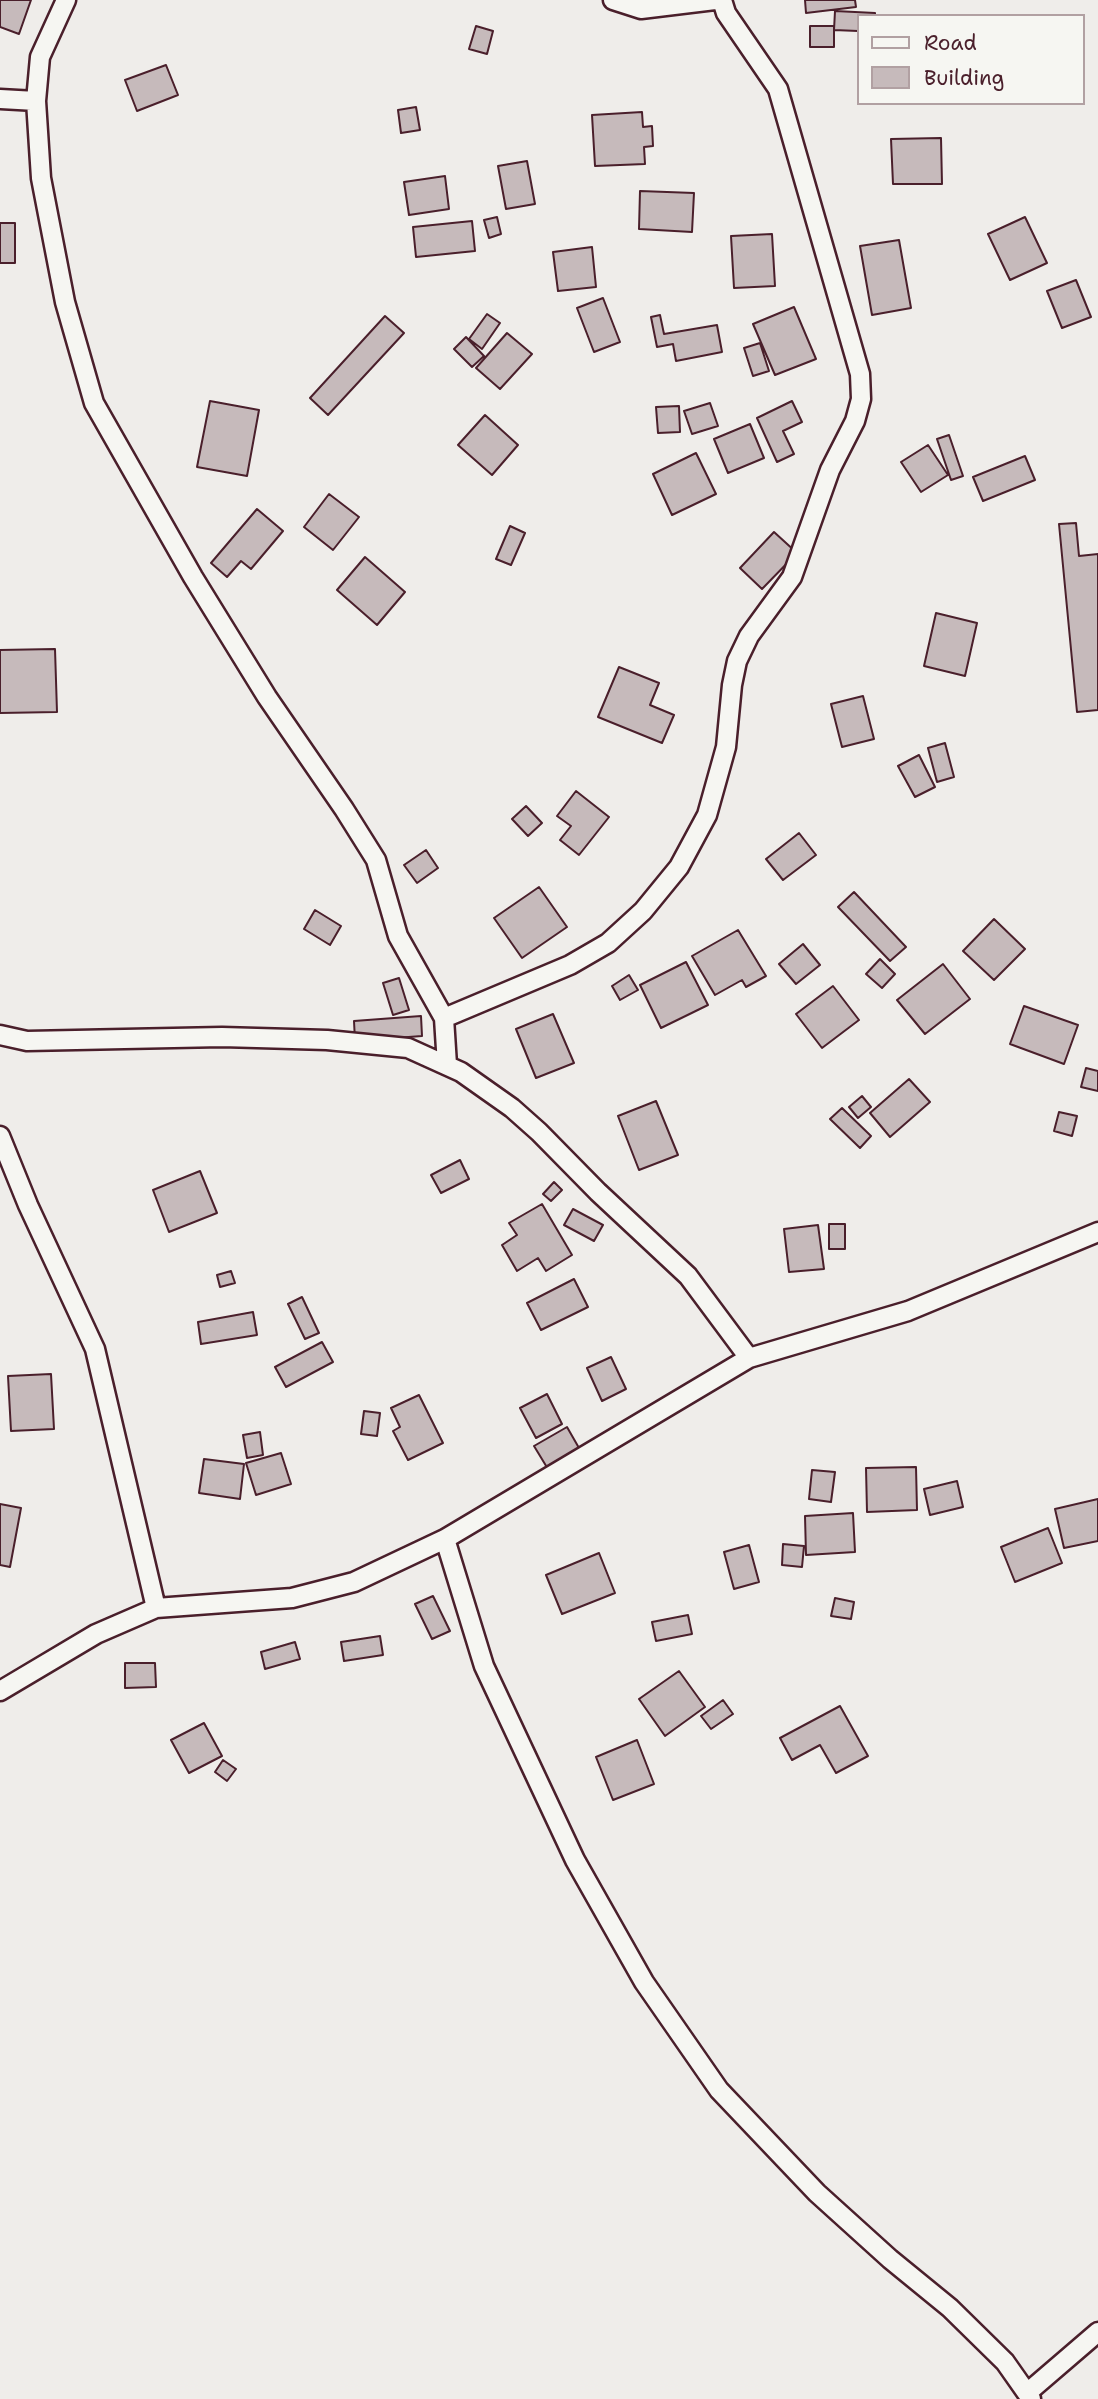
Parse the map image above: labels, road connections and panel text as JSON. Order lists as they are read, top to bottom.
{
  "legend": ["Road", "Building"]
}
